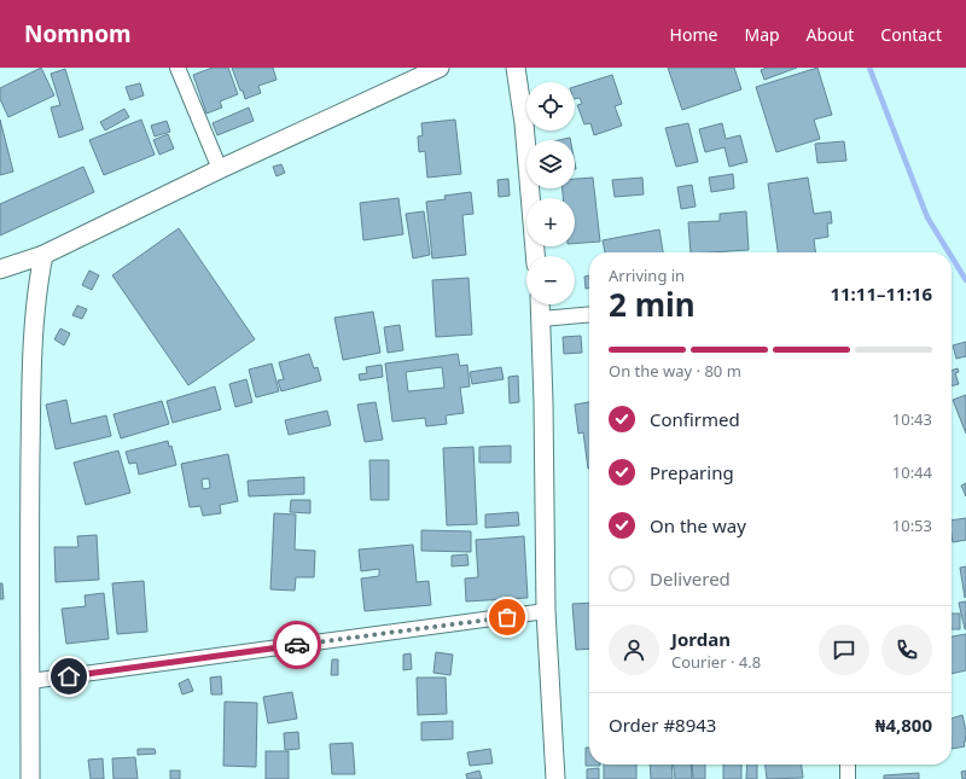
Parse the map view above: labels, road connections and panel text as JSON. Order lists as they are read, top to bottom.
{
  "page": {
    "header": "Nomnom",
    "nav": [
      "Home",
      "Map",
      "About",
      "Contact"
    ],
    "map_buttons": ["+", "−"],
    "heading": ["2 min", "Arriving in", "11:11–11:16"],
    "panel": [
      "Jordan",
      "Courier · 4.8",
      "Order #8943",
      "₦4,800"
    ],
    "bar": "On the way · 80 m",
    "list": [
      ["Confirmed", "10:43"],
      ["Preparing", "10:44"],
      ["On the way", "10:53"],
      "Delivered"
    ]
  }
}
